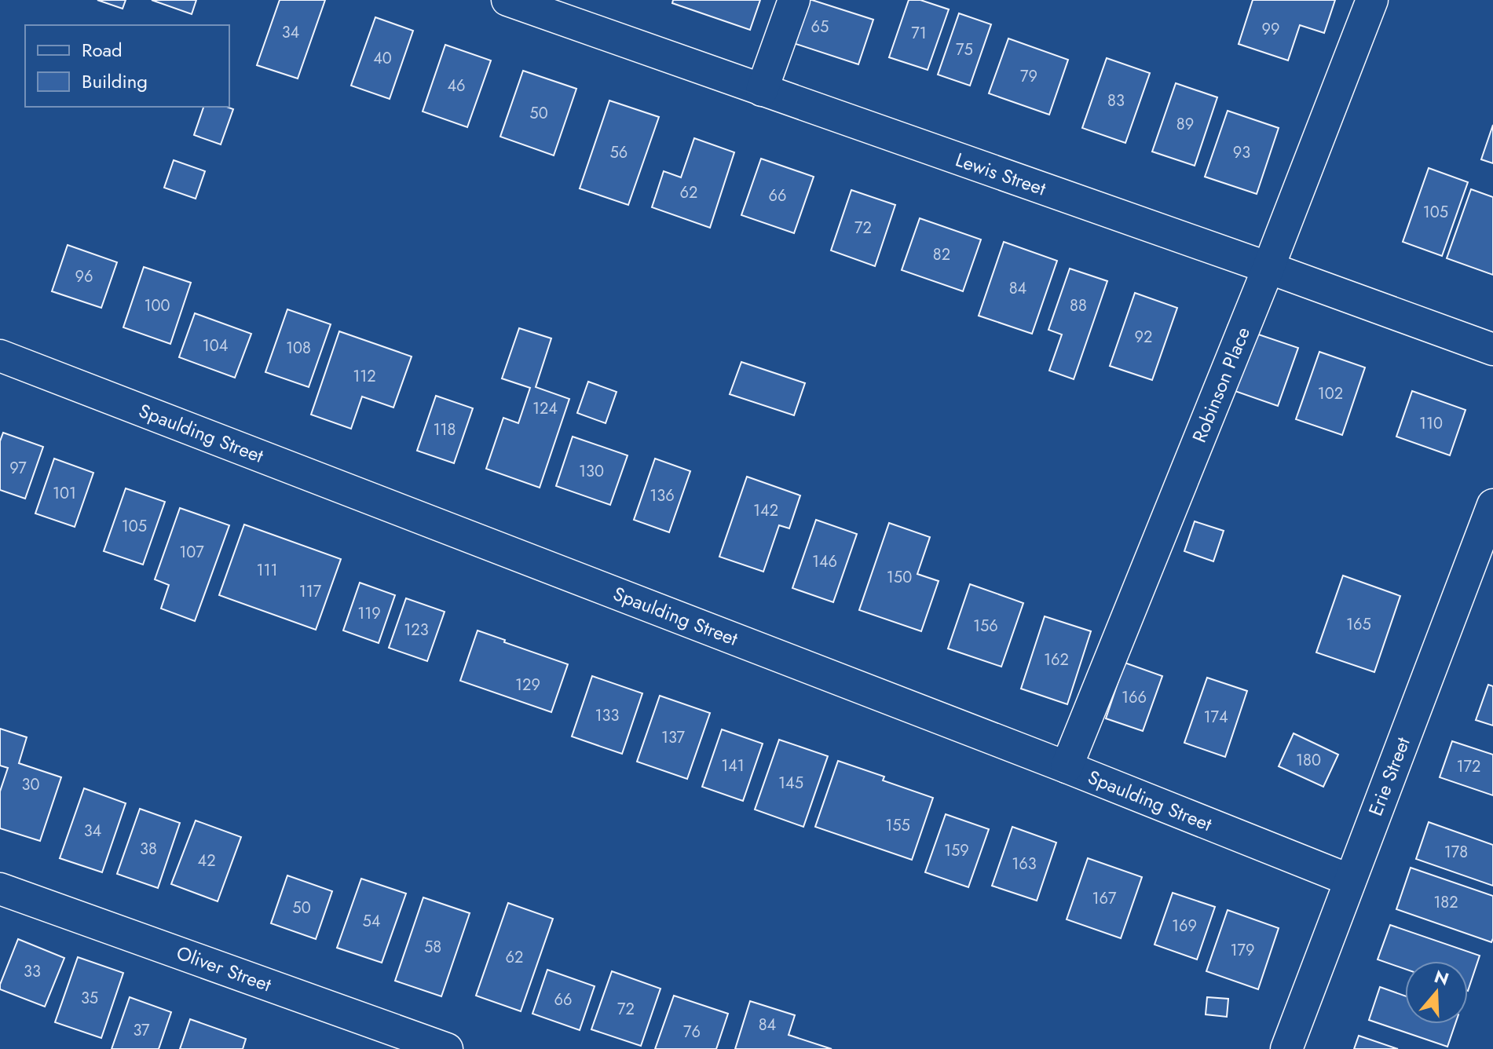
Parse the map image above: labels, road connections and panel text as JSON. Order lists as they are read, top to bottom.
{
  "streets": {
    "street": [
      "Lewis Street",
      "Robinson Place",
      "Spaulding Street",
      "Erie Street",
      "Oliver Street"
    ]
  },
  "crossings": [
    ["Lewis Street", "Robinson Place"],
    ["Robinson Place", "Spaulding Street"],
    ["Spaulding Street", "Erie Street"]
  ],
  "house_numbers": [
    "65",
    "99",
    "34",
    "71",
    "75",
    "40",
    "79",
    "46",
    "83",
    "50",
    "89",
    "56",
    "93",
    "62",
    "66",
    "105",
    "72",
    "82",
    "96",
    "84",
    "100",
    "88",
    "92",
    "104",
    "108",
    "112",
    "102",
    "124",
    "110",
    "118",
    "97",
    "130",
    "101",
    "136",
    "142",
    "105",
    "107",
    "146",
    "111",
    "150",
    "117",
    "119",
    "165",
    "156",
    "123",
    "162",
    "129",
    "166",
    "133",
    "174",
    "137",
    "180",
    "141",
    "172",
    "145",
    "30",
    "155",
    "34",
    "38",
    "159",
    "178",
    "42",
    "163",
    "167",
    "182",
    "50",
    "54",
    "169",
    "58",
    "179",
    "62",
    "33",
    "35",
    "66",
    "72",
    "84",
    "37",
    "76"
  ],
  "legend": ["Road", "Building"],
  "north": "top"
}
